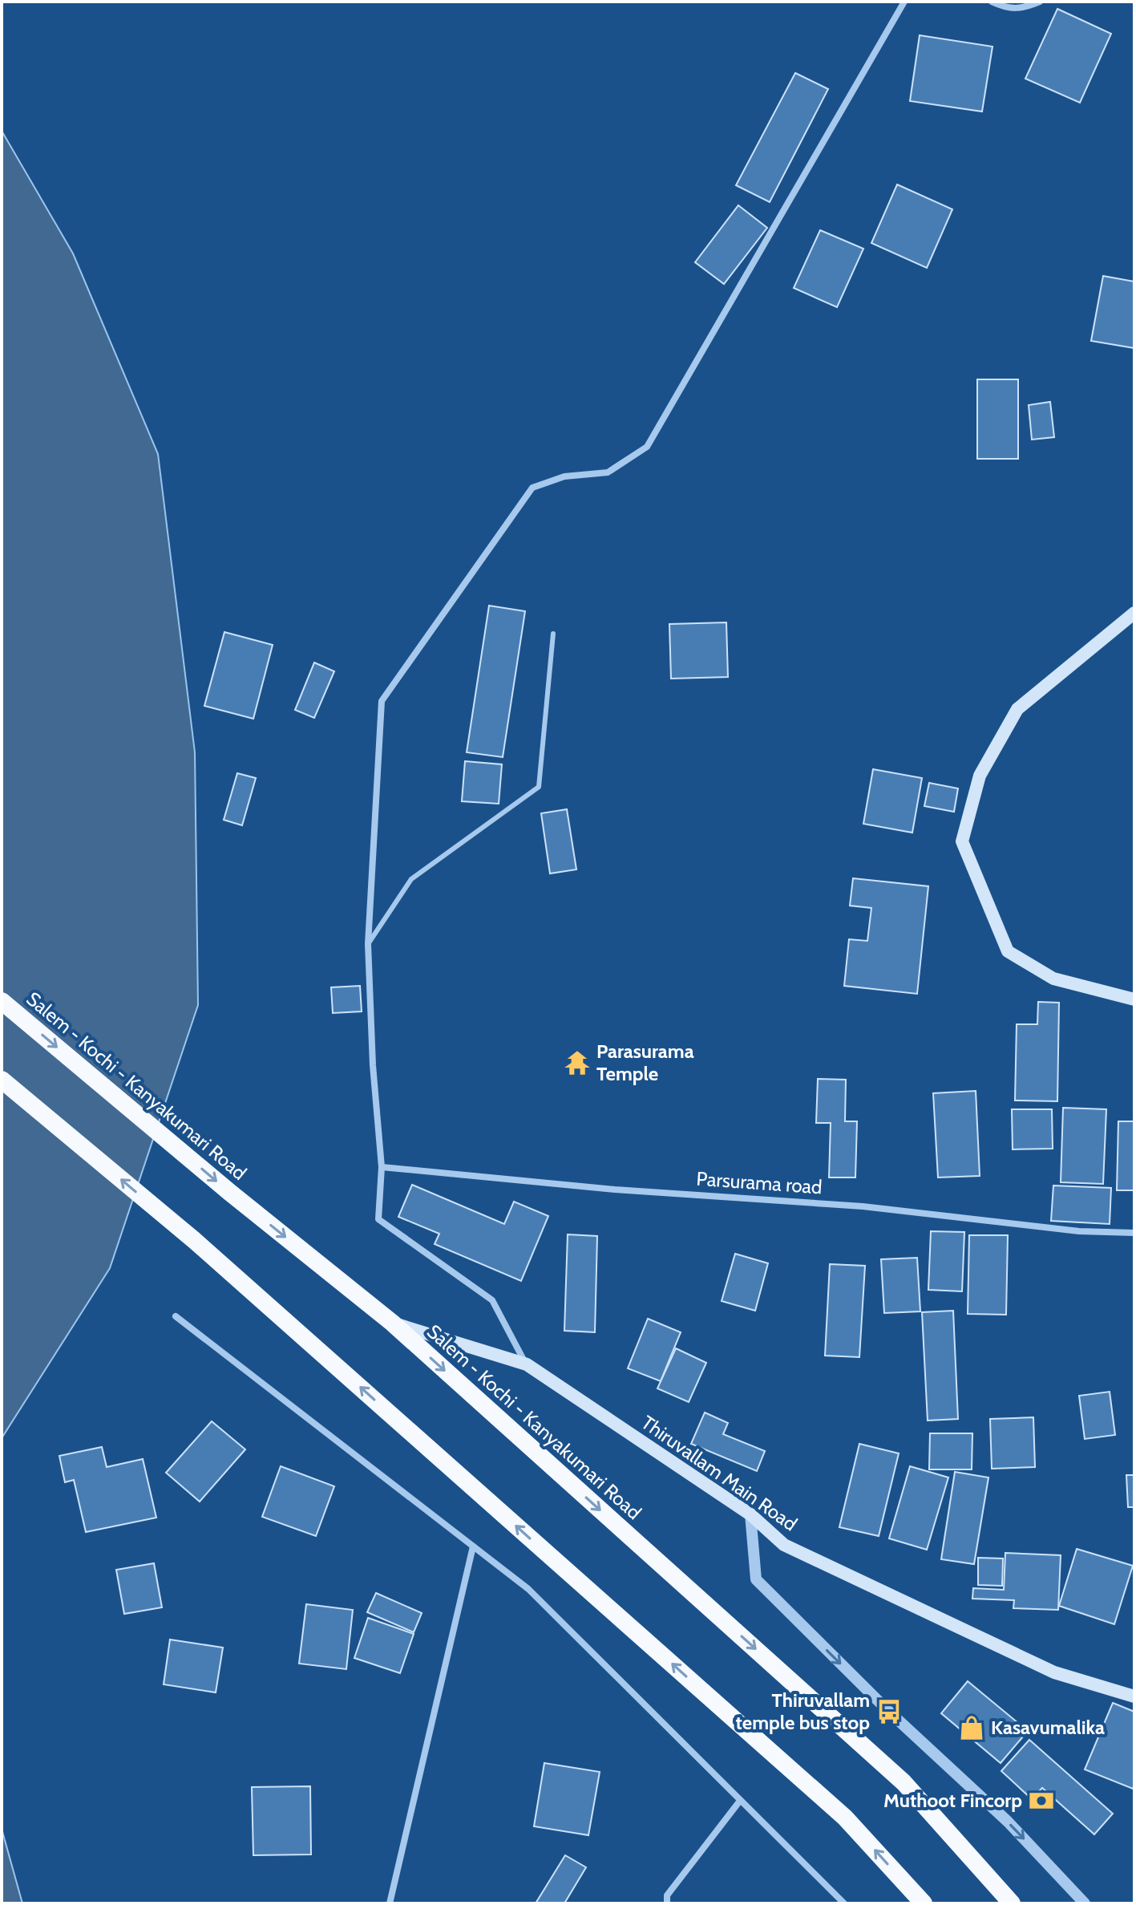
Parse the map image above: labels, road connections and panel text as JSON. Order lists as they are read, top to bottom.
{
  "streets": {
    "highway": ["Salem - Kochi - Kanyakumari Road"],
    "main road": ["Thiruvallam Main Road"],
    "street": ["Parsurama road"]
  },
  "crossings": [
    ["Salem - Kochi - Kanyakumari Road", "Thiruvallam Main Road"]
  ],
  "places": {
    "temple": ["Parasurama Temple"],
    "bus stop": ["Thiruvallam temple bus stop"],
    "shop": ["Kasavumalika"],
    "bank": ["Muthoot Fincorp"]
  }
}
